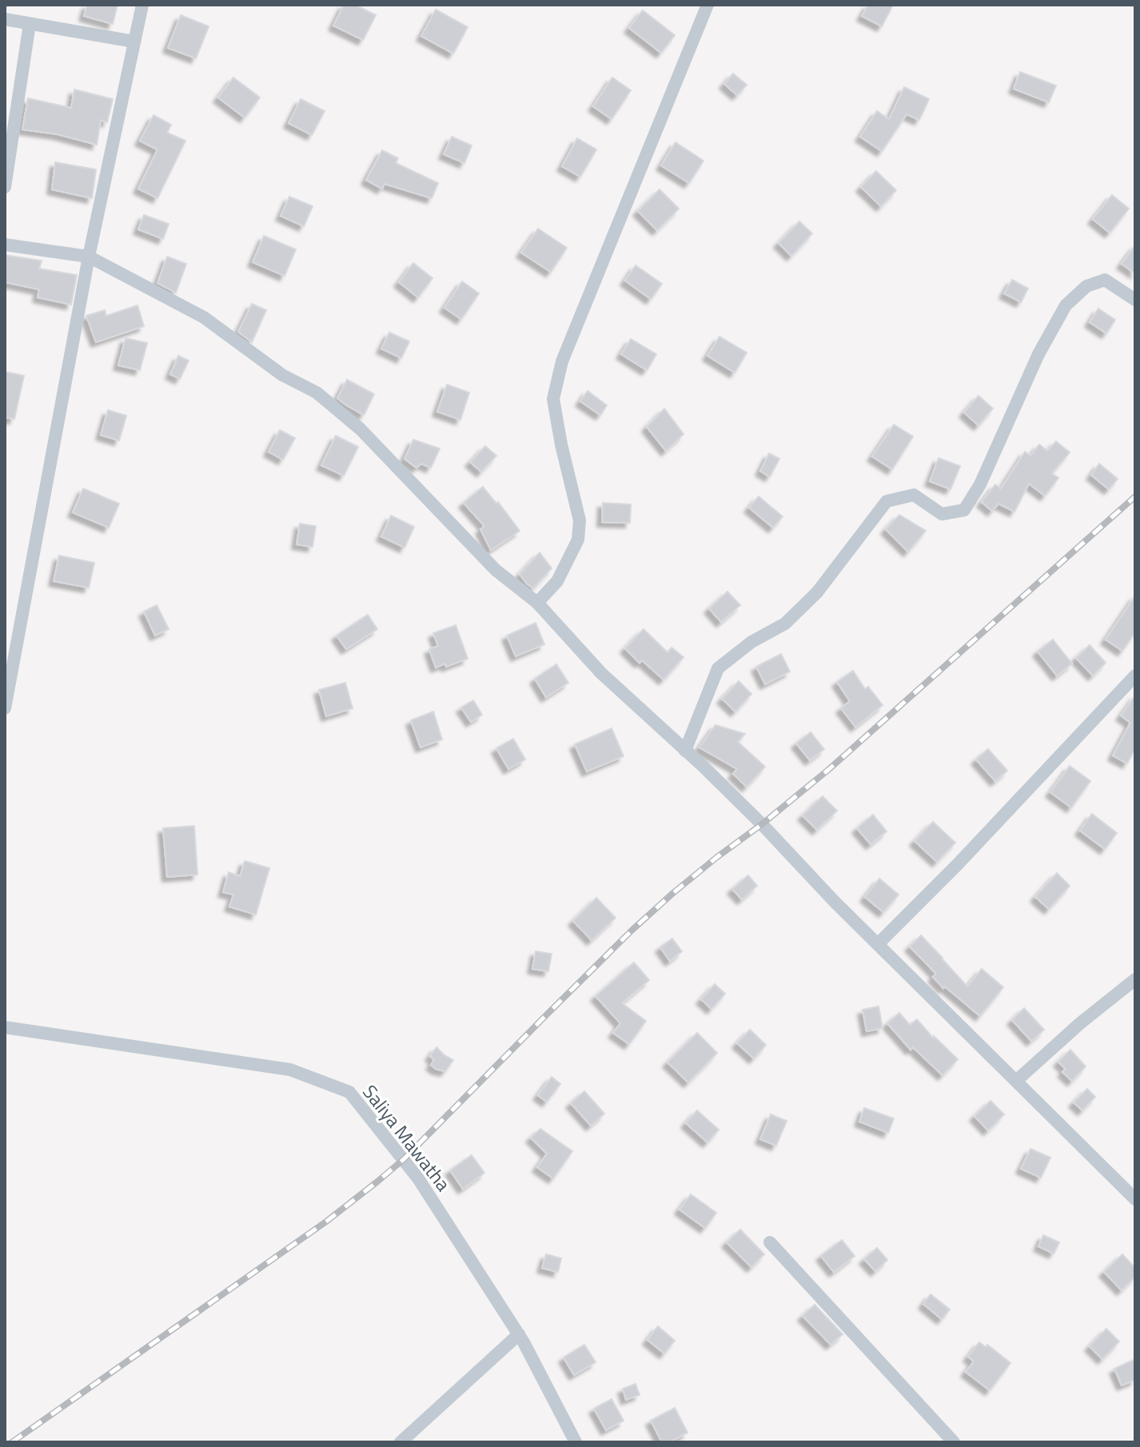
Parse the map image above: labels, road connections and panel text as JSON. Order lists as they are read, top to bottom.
{
  "streets": {
    "street": ["Saliya Mawatha"]
  }
}
